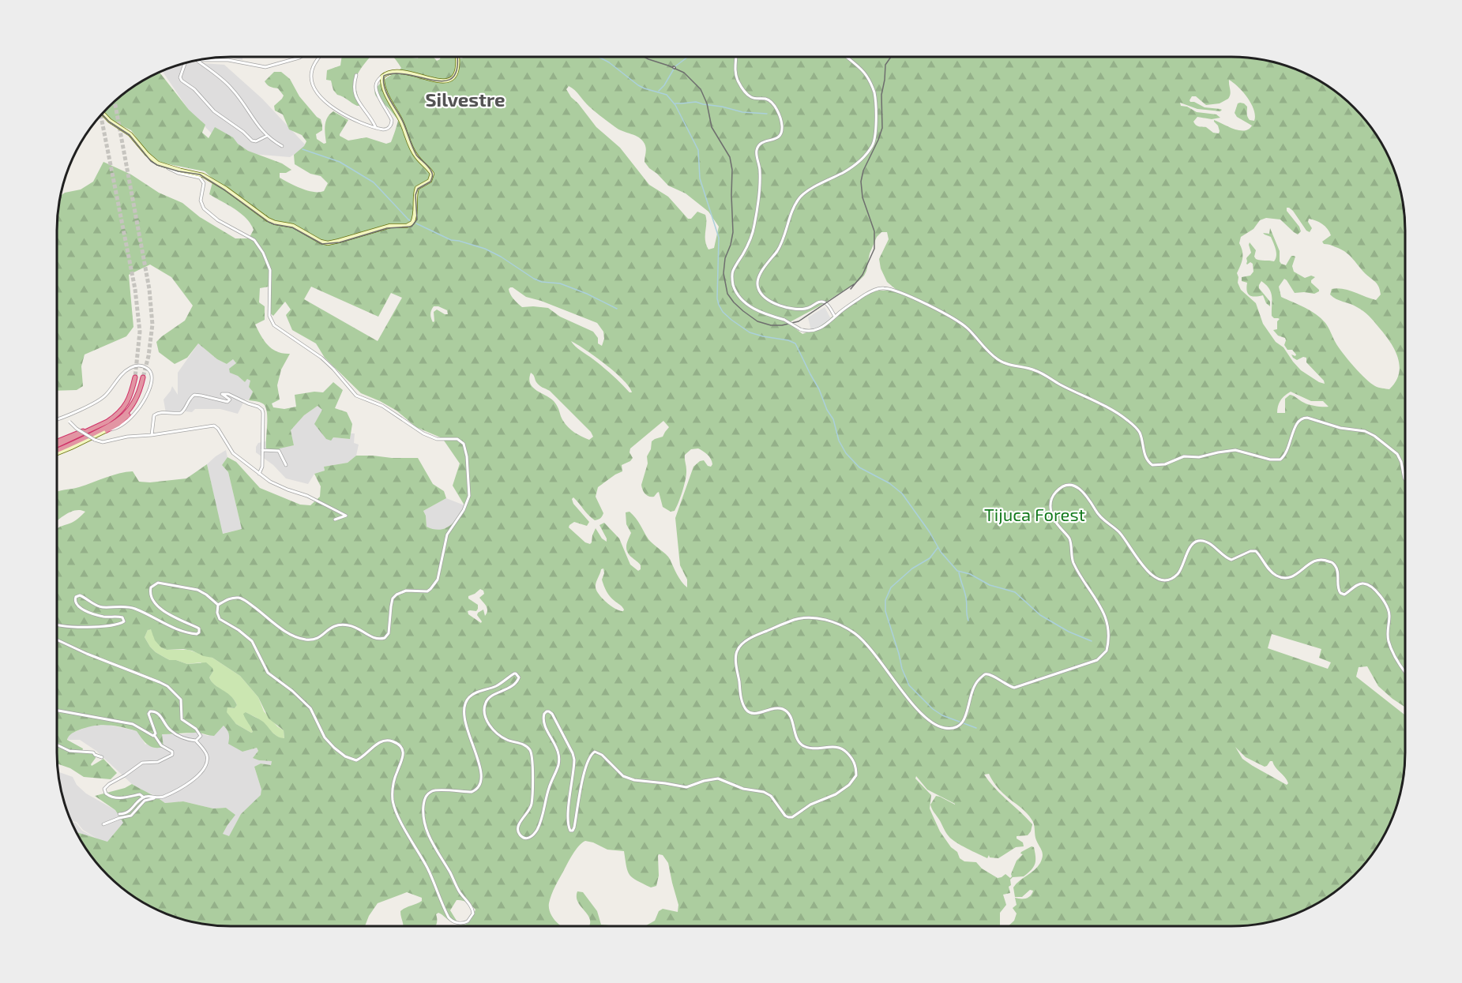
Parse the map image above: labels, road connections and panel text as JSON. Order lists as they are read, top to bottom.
{
  "districts": ["Silvestre"],
  "parks": ["Tijuca Forest"]
}
